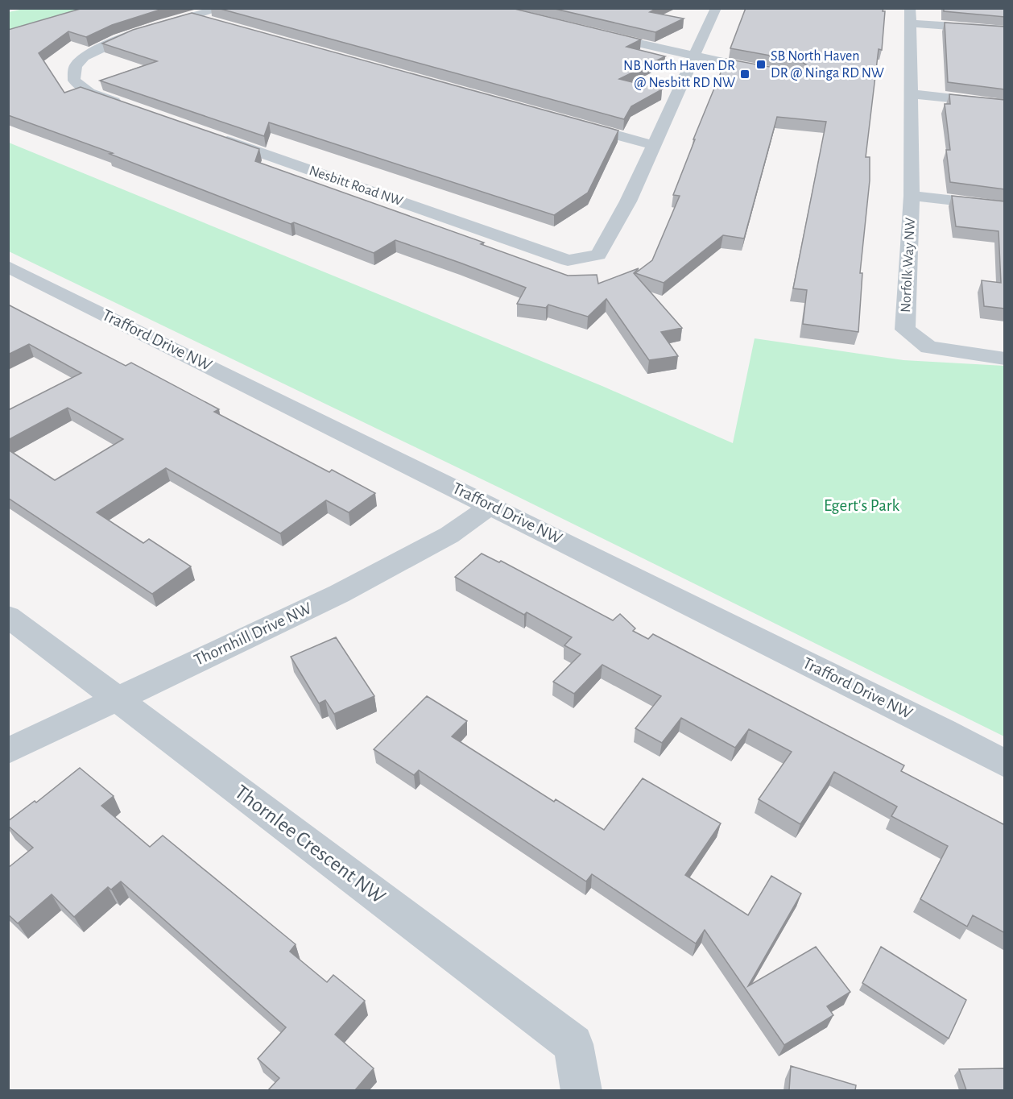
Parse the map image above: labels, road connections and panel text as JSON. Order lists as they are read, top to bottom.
{
  "streets": {
    "street": [
      "Nesbitt Road NW",
      "Norfolk Way NW",
      "Trafford Drive NW",
      "Thornhill Drive NW",
      "Thornlee Crescent NW"
    ]
  },
  "crossings": [
    ["Trafford Drive NW", "Thornhill Drive NW"],
    ["Thornhill Drive NW", "Thornlee Crescent NW"]
  ],
  "parks": ["Egert's Park"],
  "places": {
    "transit": ["SB North Haven DR @ Ninga RD NW", "NB North Haven DR @ Nesbitt RD NW"]
  }
}
